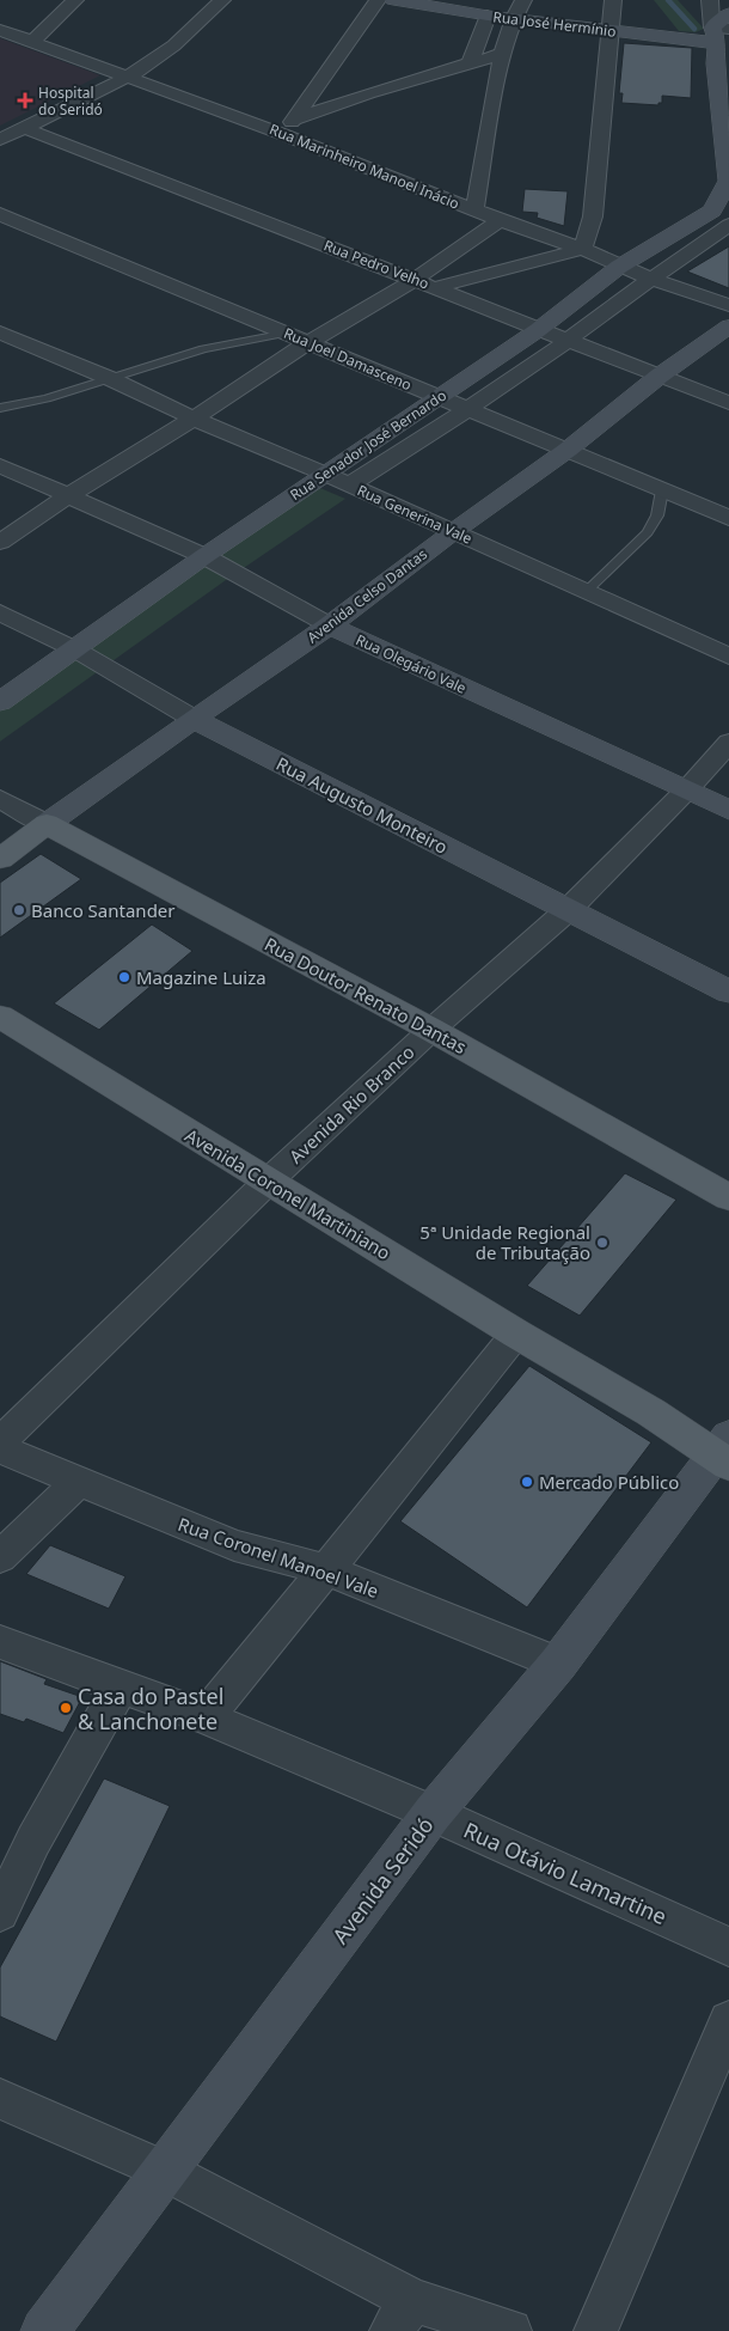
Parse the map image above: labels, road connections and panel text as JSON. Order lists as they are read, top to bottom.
{
  "streets": {
    "main road": [
      "Rua José Hermínio",
      "Rua Senador José Bernardo",
      "Avenida Celso Dantas",
      "Rua Olegário Vale",
      "Rua Augusto Monteiro",
      "Rua Doutor Renato Dantas",
      "Avenida Coronel Martiniano",
      "Avenida Seridó"
    ],
    "street": [
      "Rua Marinheiro Manoel Inácio",
      "Rua Pedro Velho",
      "Rua Joel Damasceno",
      "Rua Generina Vale",
      "Avenida Rio Branco",
      "Rua Coronel Manoel Vale",
      "Rua Otávio Lamartine"
    ]
  },
  "crossings": [
    ["Rua Marinheiro Manoel Inácio", "Rua Senador José Bernardo"],
    ["Rua Pedro Velho", "Rua Senador José Bernardo"],
    ["Rua Pedro Velho", "Avenida Celso Dantas"],
    ["Rua Joel Damasceno", "Rua Senador José Bernardo"],
    ["Rua Joel Damasceno", "Avenida Celso Dantas"],
    ["Rua Senador José Bernardo", "Rua Generina Vale"],
    ["Rua Senador José Bernardo", "Rua Olegário Vale"],
    ["Rua Senador José Bernardo", "Rua Augusto Monteiro"],
    ["Rua Generina Vale", "Avenida Celso Dantas"],
    ["Avenida Celso Dantas", "Rua Olegário Vale"],
    ["Avenida Celso Dantas", "Rua Augusto Monteiro"],
    ["Avenida Celso Dantas", "Rua Doutor Renato Dantas"],
    ["Rua Olegário Vale", "Avenida Rio Branco"],
    ["Rua Augusto Monteiro", "Avenida Rio Branco"],
    ["Rua Doutor Renato Dantas", "Avenida Rio Branco"],
    ["Avenida Rio Branco", "Avenida Coronel Martiniano"],
    ["Avenida Coronel Martiniano", "Avenida Seridó"],
    ["Rua Coronel Manoel Vale", "Avenida Seridó"],
    ["Rua Otávio Lamartine", "Avenida Seridó"]
  ],
  "places": {
    "health": ["Hospital do Seridó"],
    "other": [
      "Banco Santander",
      "Magazine Luiza",
      "5ª Unidade Regional de Tributação",
      "Mercado Público",
      "Casa do Pastel & Lanchonete"
    ]
  }
}
